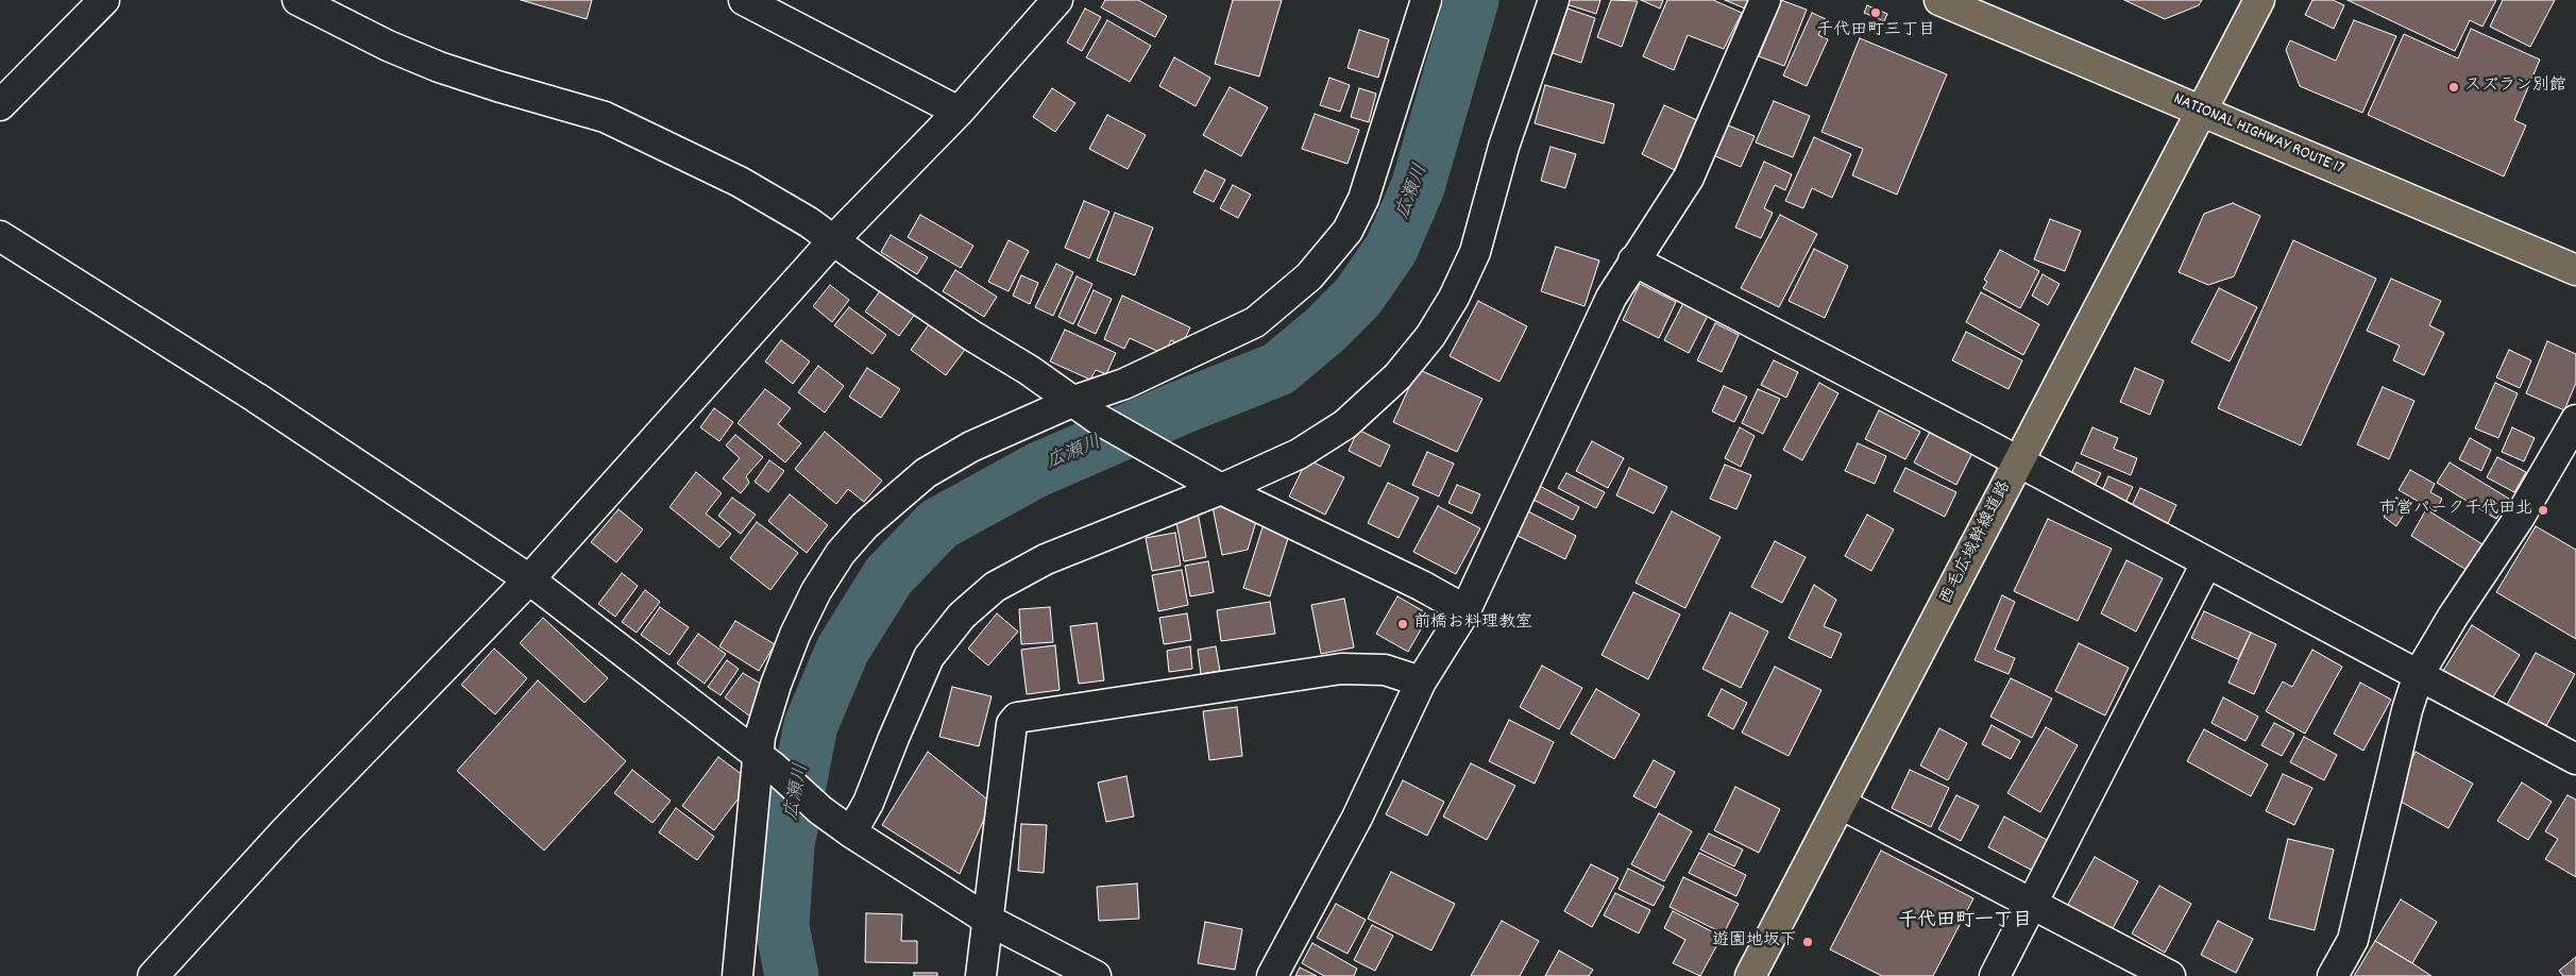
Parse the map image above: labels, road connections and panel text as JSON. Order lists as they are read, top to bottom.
{
  "streets": {
    "main road": ["NATIONAL HIGHWAY ROUTE 17", "西毛広域幹線道路"]
  },
  "crossings": [
    ["NATIONAL HIGHWAY ROUTE 17", "西毛広域幹線道路"]
  ],
  "districts": ["千代田町一丁目"],
  "water": ["広瀬川"],
  "places": [
    "千代田町三丁目",
    "スズラン別館",
    "市営パーク千代田北",
    "前橋お料理教室",
    "遊園地坂下"
  ]
}
